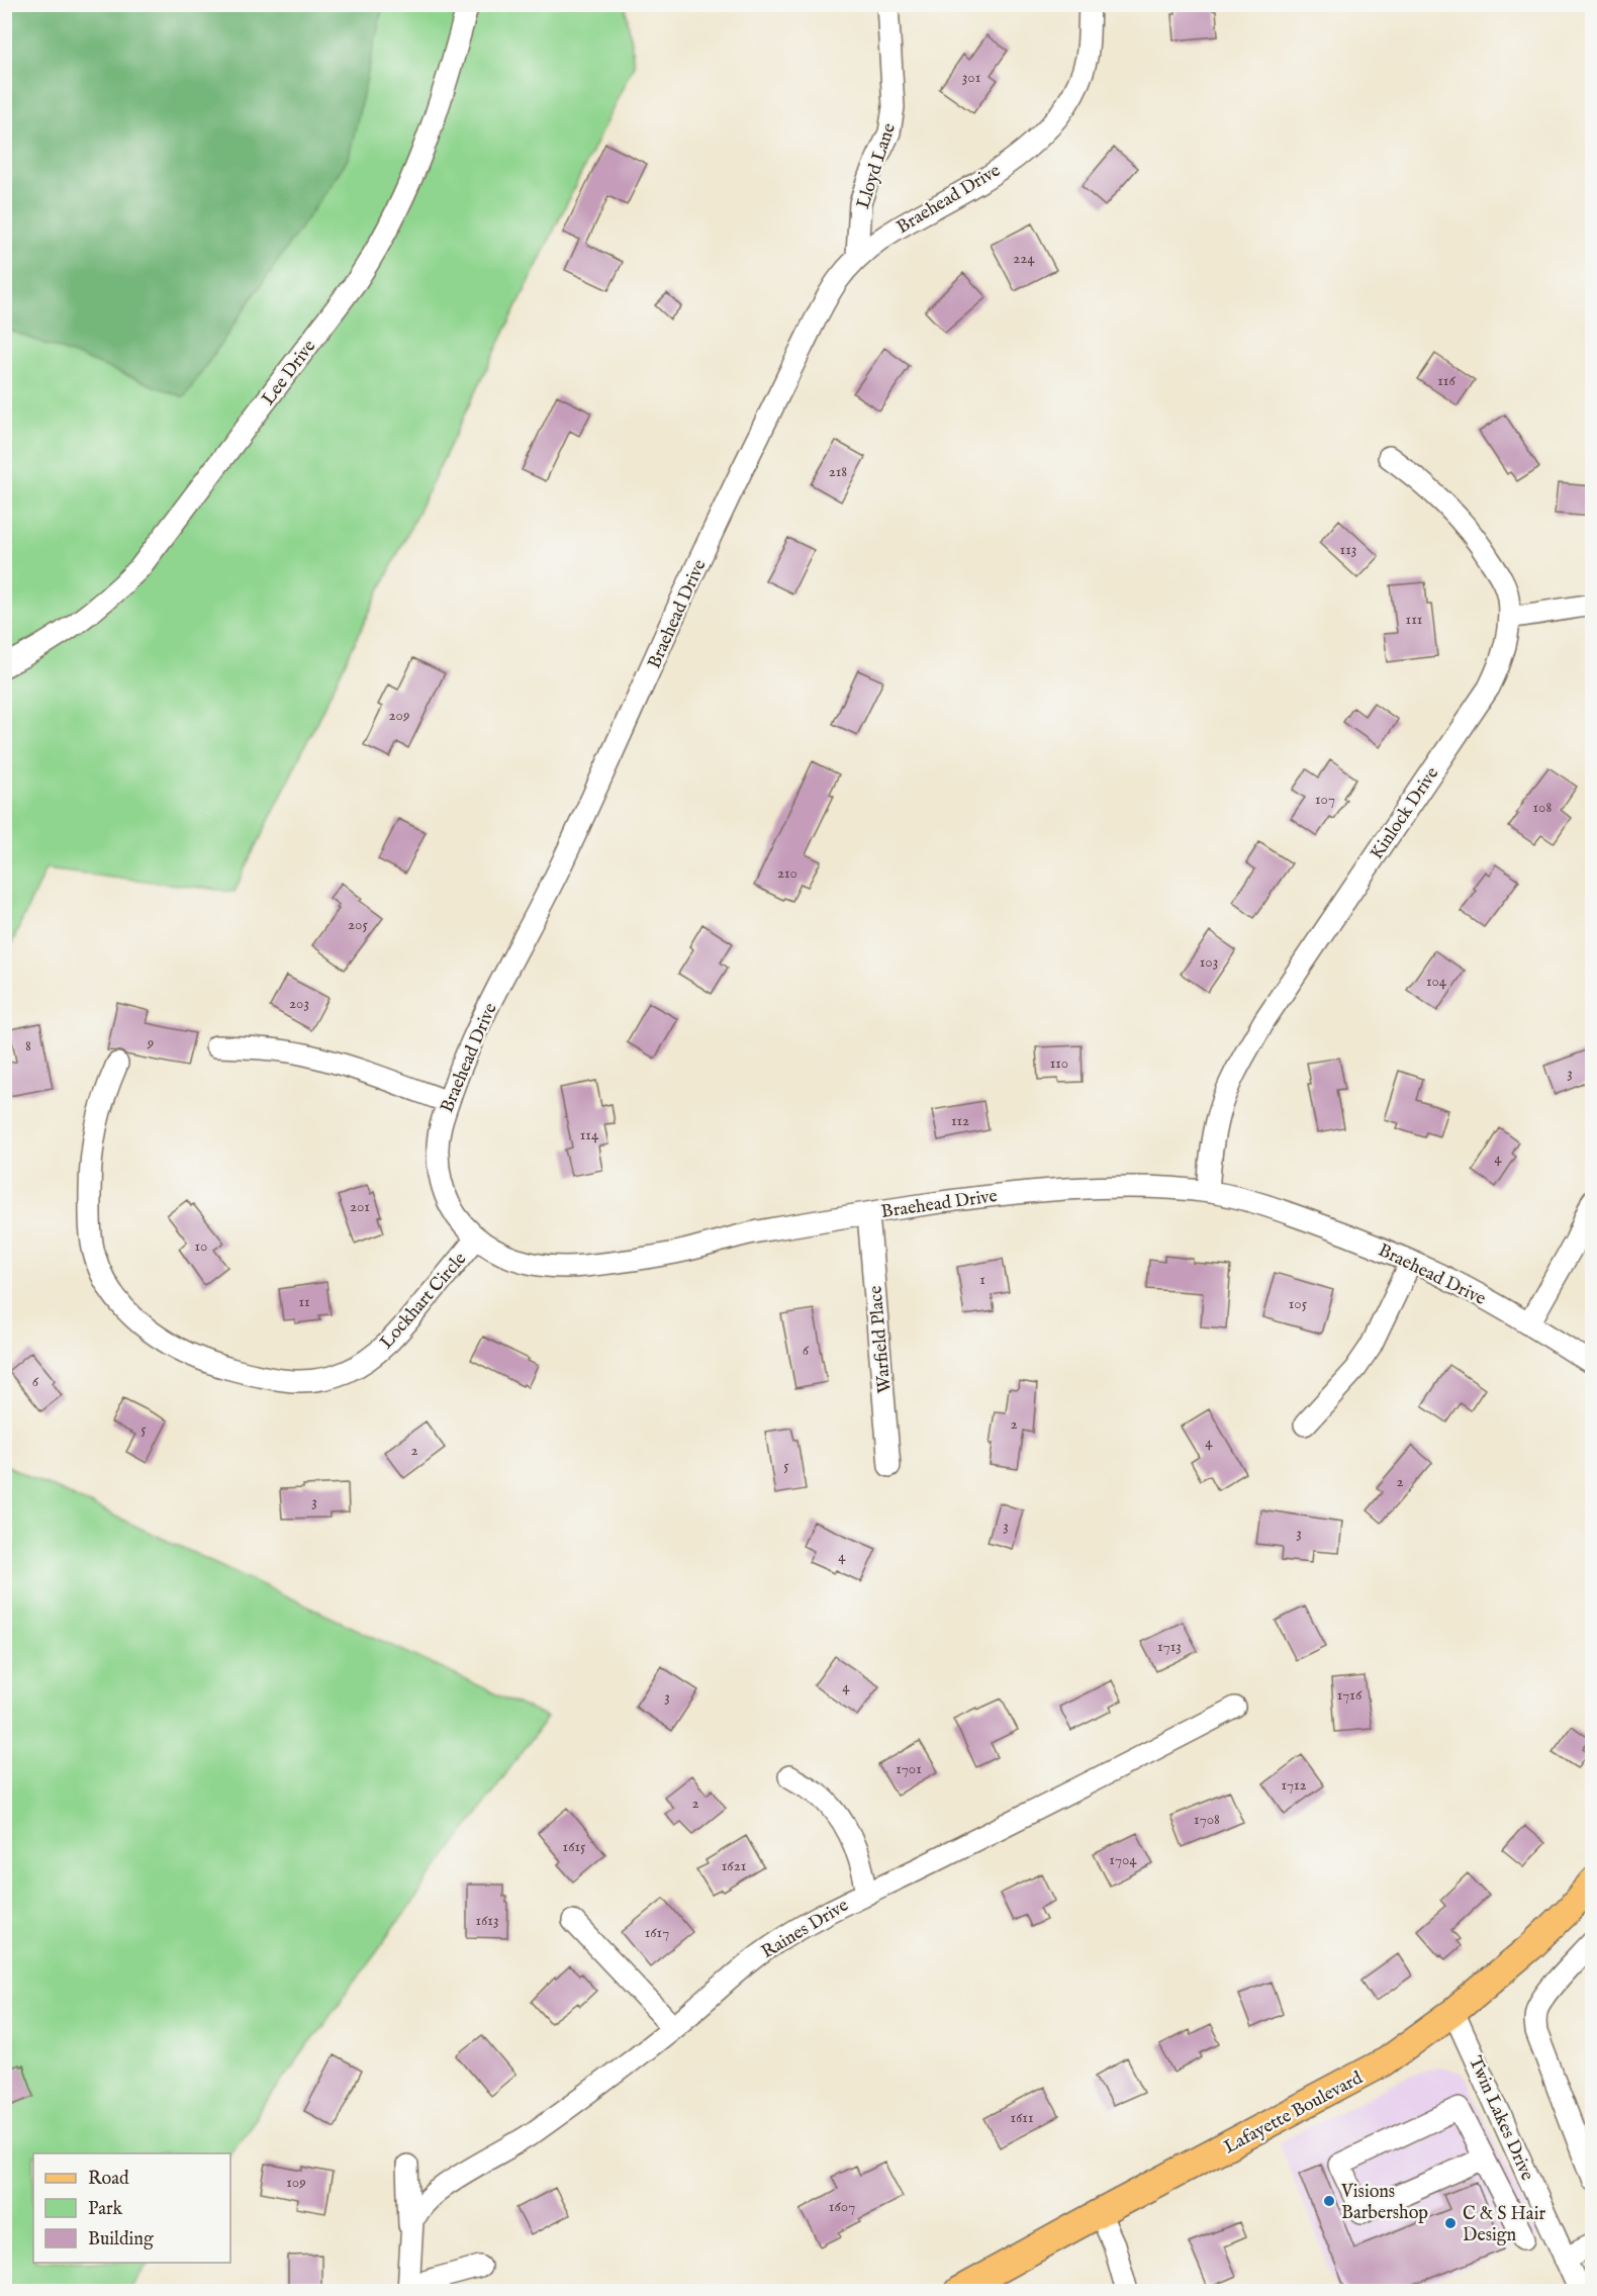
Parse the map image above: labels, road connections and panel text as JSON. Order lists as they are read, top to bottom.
{
  "streets": {
    "main road": ["Lafayette Boulevard"],
    "street": [
      "Lloyd Lane",
      "Braehead Drive",
      "Lee Drive",
      "Kinlock Drive",
      "Lockhart Circle",
      "Warfield Place",
      "Raines Drive",
      "Twin Lakes Drive"
    ]
  },
  "crossings": [
    ["Lloyd Lane", "Braehead Drive"],
    ["Braehead Drive", "Kinlock Drive"],
    ["Braehead Drive", "Lockhart Circle"],
    ["Braehead Drive", "Warfield Place"],
    ["Lafayette Boulevard", "Twin Lakes Drive"]
  ],
  "places": ["Visions Barbershop", "C & S Hair Design"],
  "house_numbers": [
    "301",
    "224",
    "116",
    "218",
    "113",
    "111",
    "209",
    "107",
    "108",
    "210",
    "205",
    "103",
    "104",
    "203",
    "9",
    "8",
    "110",
    "3",
    "112",
    "114",
    "4",
    "201",
    "10",
    "1",
    "11",
    "105",
    "6",
    "6",
    "2",
    "5",
    "4",
    "2",
    "5",
    "2",
    "3",
    "3",
    "3",
    "4",
    "1713",
    "4",
    "1716",
    "3",
    "1701",
    "1712",
    "2",
    "1708",
    "1615",
    "1704",
    "1621",
    "1613",
    "1617",
    "1611",
    "109",
    "1607"
  ],
  "legend": ["Road", "Park", "Building"]
}
